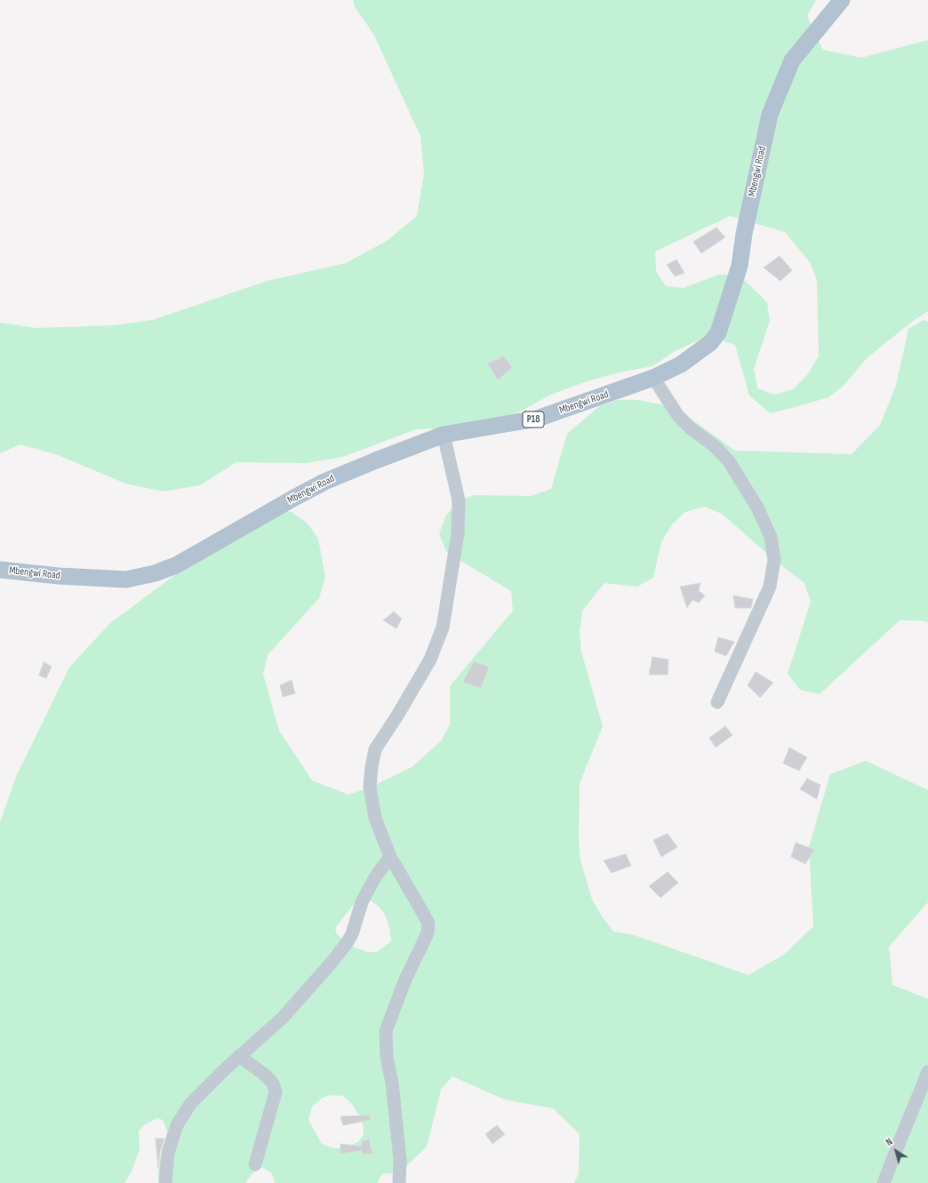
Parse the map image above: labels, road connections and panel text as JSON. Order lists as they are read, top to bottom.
{
  "streets": {
    "main road": ["Mbengwi Road", "P18"]
  },
  "north": "top left"
}
